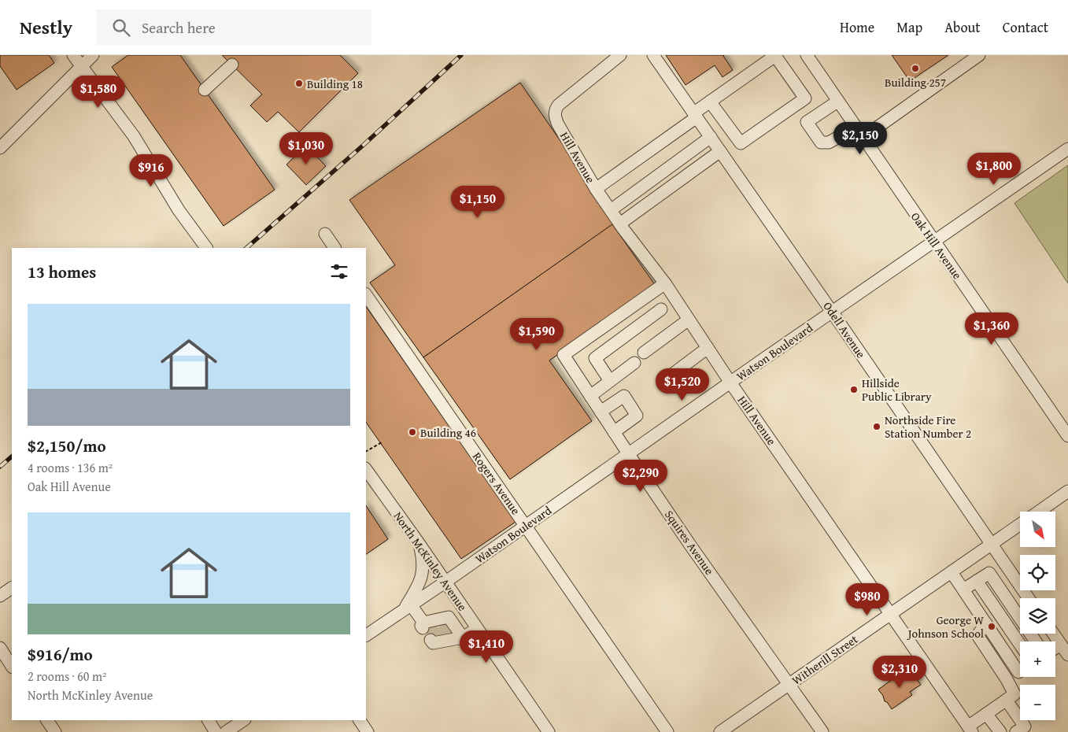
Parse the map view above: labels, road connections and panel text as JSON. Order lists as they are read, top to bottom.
{
  "streets": {
    "street": [
      "Hill Avenue",
      "Oak Hill Avenue",
      "Odell Avenue",
      "Watson Boulevard",
      "Rogers Avenue",
      "Squires Avenue",
      "North McKinley Avenue",
      "Witherill Street"
    ]
  },
  "crossings": [
    ["Hill Avenue", "Watson Boulevard"],
    ["Hill Avenue", "Squires Avenue"],
    ["Hill Avenue", "Witherill Street"],
    ["Oak Hill Avenue", "Watson Boulevard"],
    ["Odell Avenue", "Watson Boulevard"],
    ["Odell Avenue", "Witherill Street"],
    ["Watson Boulevard", "Rogers Avenue"],
    ["Watson Boulevard", "Squires Avenue"],
    ["Watson Boulevard", "North McKinley Avenue"],
    ["Squires Avenue", "Witherill Street"]
  ],
  "places": [
    "Building 257",
    "Building 18",
    "Hillside Public Library",
    "Northside Fire Station Number 2",
    "Building 46",
    "George W Johnson School"
  ],
  "north": "bottom right",
  "page": {
    "header": "Nestly",
    "search": "Search here",
    "nav": [
      "Home",
      "Map",
      "About",
      "Contact"
    ],
    "price": [
      "$1,580",
      "$2,150",
      "$1,030",
      "$1,800",
      "$916",
      "$1,150",
      "$1,360",
      "$1,590",
      "$1,520",
      "$2,290",
      "$980",
      "$1,410",
      "$2,310"
    ],
    "heading": "13 homes",
    "list": [
      {
        "name": "$2,150/mo",
        "note": "4 rooms · 136 m² · Oak Hill Avenue"
      },
      {
        "name": "$916/mo",
        "note": "2 rooms · 60 m² · North McKinley Avenue"
      }
    ],
    "map_buttons": ["+", "−"]
  }
}
